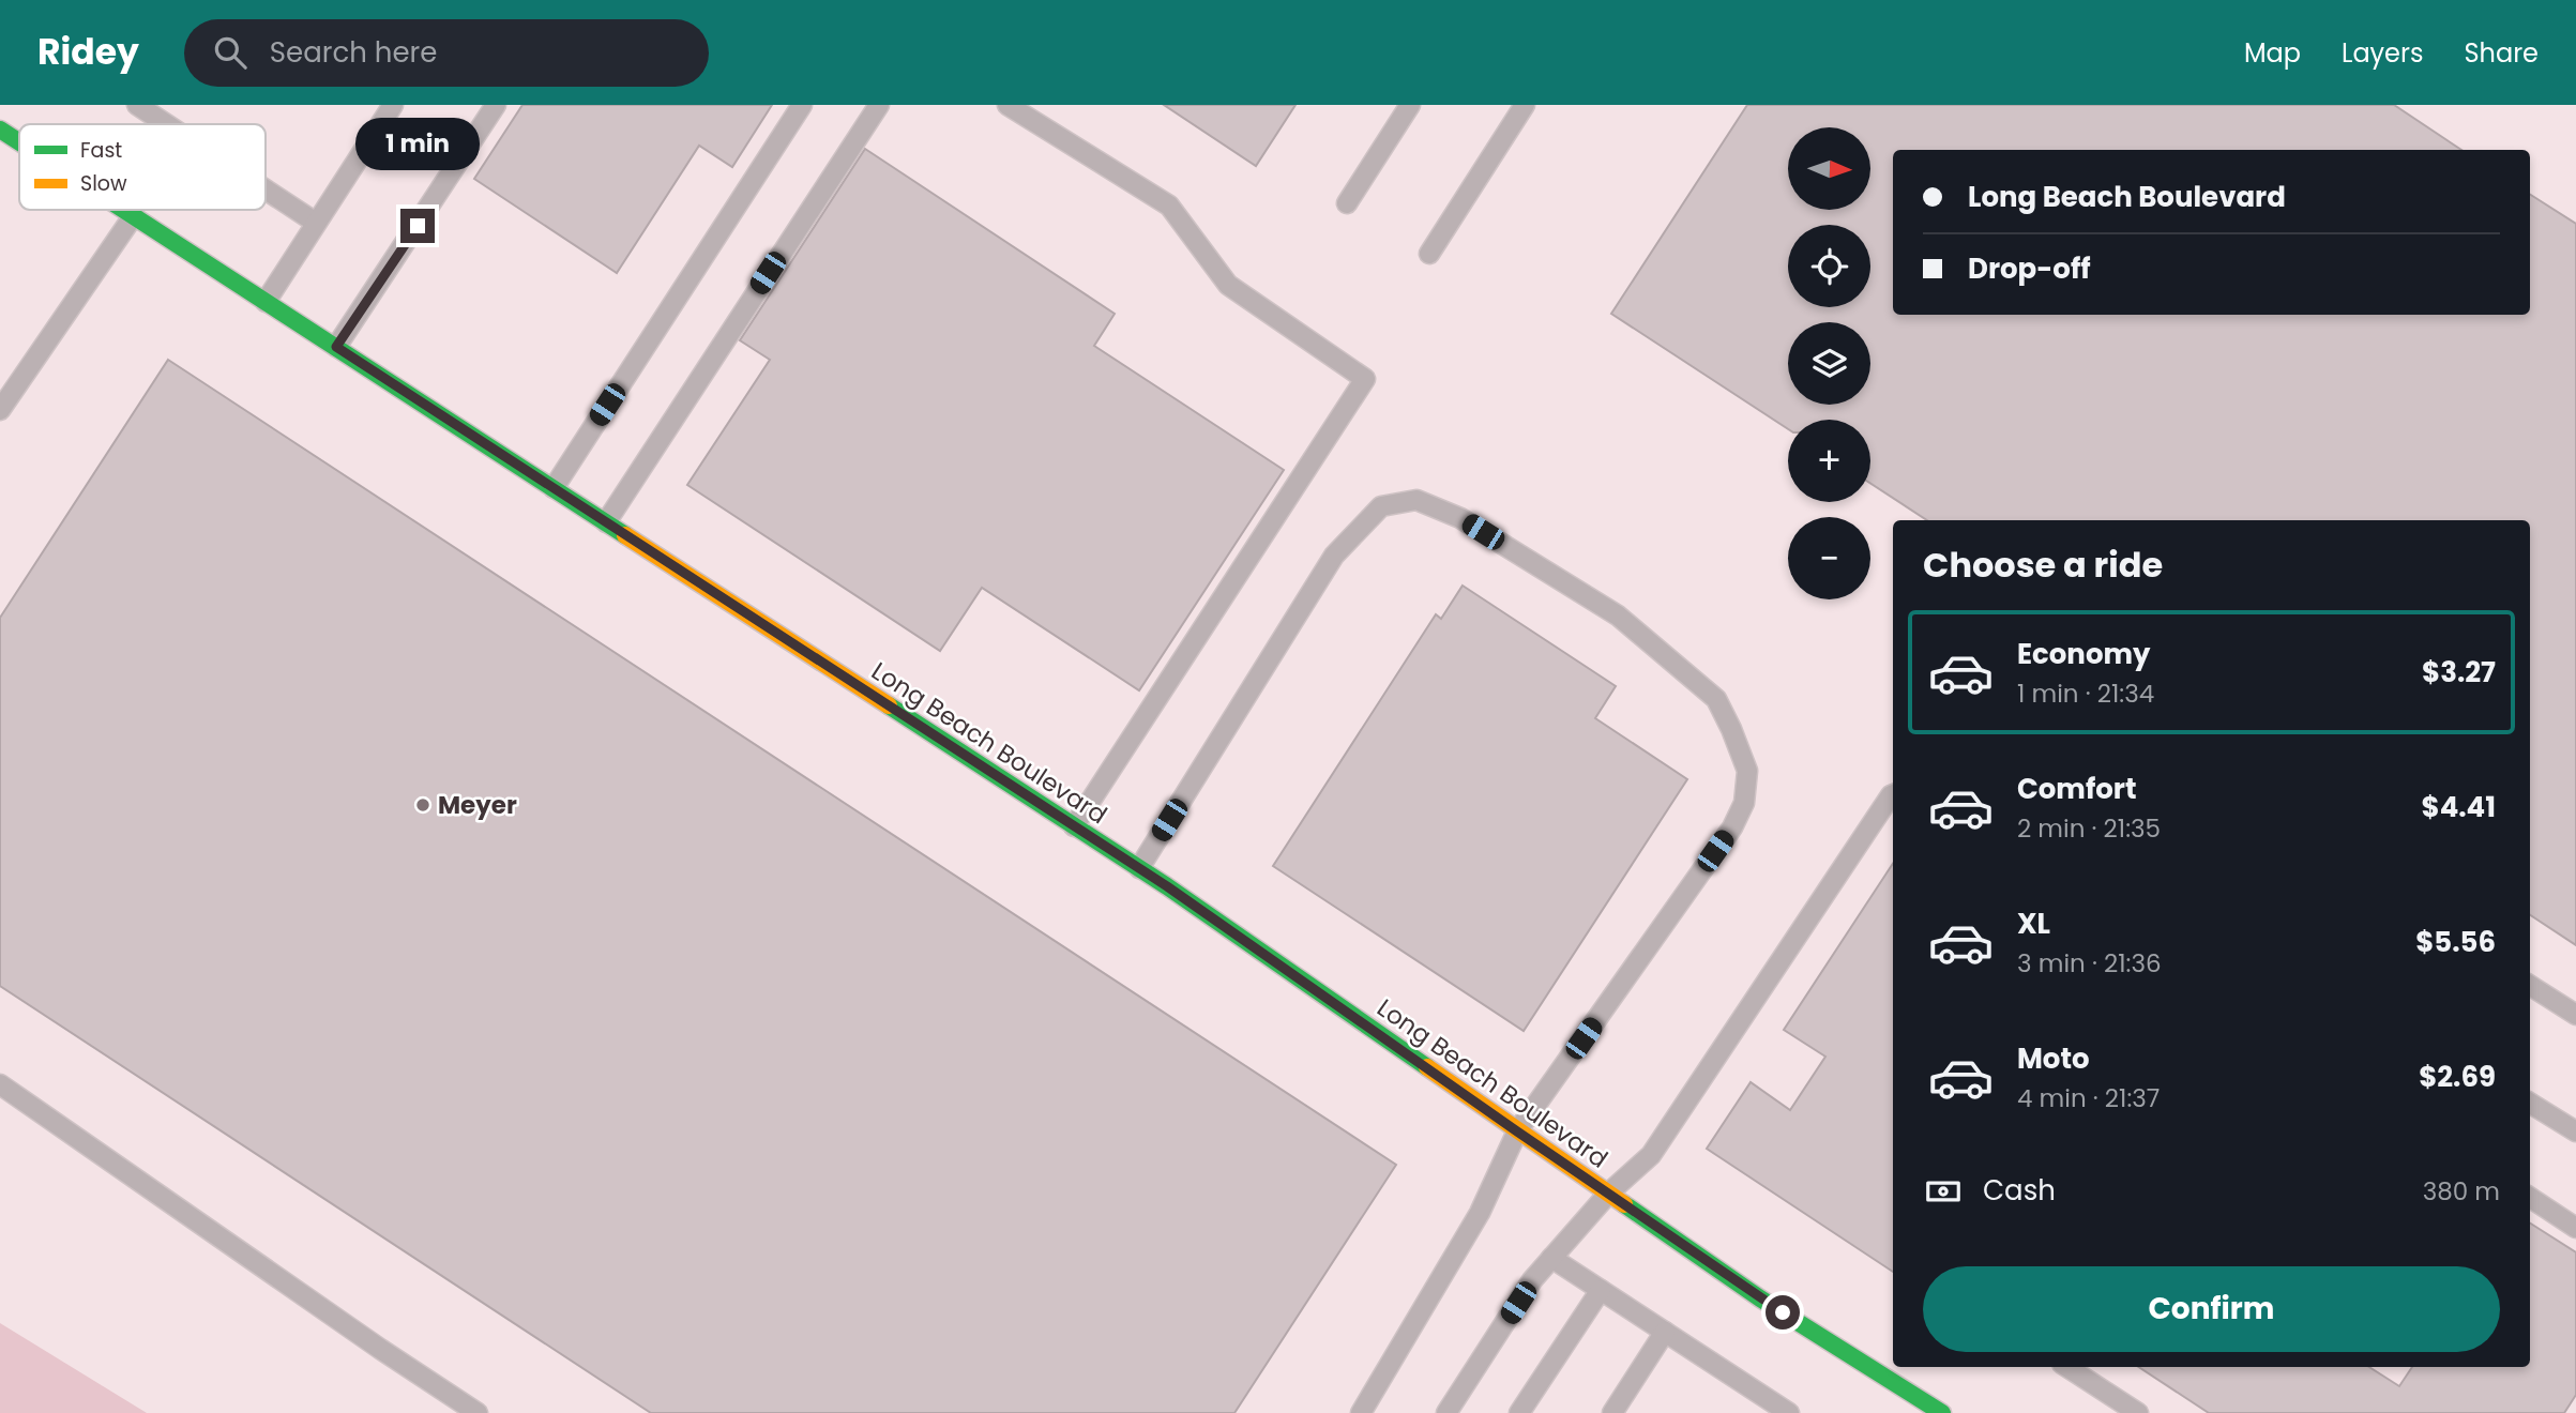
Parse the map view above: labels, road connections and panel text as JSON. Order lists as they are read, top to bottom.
{
  "streets": {
    "street": ["Long Beach Boulevard"]
  },
  "places": ["Meyer"],
  "legend": ["Fast", "Slow"],
  "north": "right",
  "page": {
    "header": "Ridey",
    "search": "Search here",
    "nav": ["Map", "Layers", "Share"],
    "bubble": "1 min",
    "map_buttons": ["+", "−"],
    "banner": ["Long Beach Boulevard", "Drop-off"],
    "heading": "Choose a ride",
    "list": [
      {
        "name": "Economy",
        "note": "1 min · 21:34",
        "value": "$3.27"
      },
      {
        "name": "Comfort",
        "note": "2 min · 21:35",
        "value": "$4.41"
      },
      {
        "name": "XL",
        "note": "3 min · 21:36",
        "value": "$5.56"
      },
      {
        "name": "Moto",
        "note": "4 min · 21:37",
        "value": "$2.69"
      }
    ],
    "pay": ["Cash", "380 m"],
    "buttons": "Confirm"
  }
}
